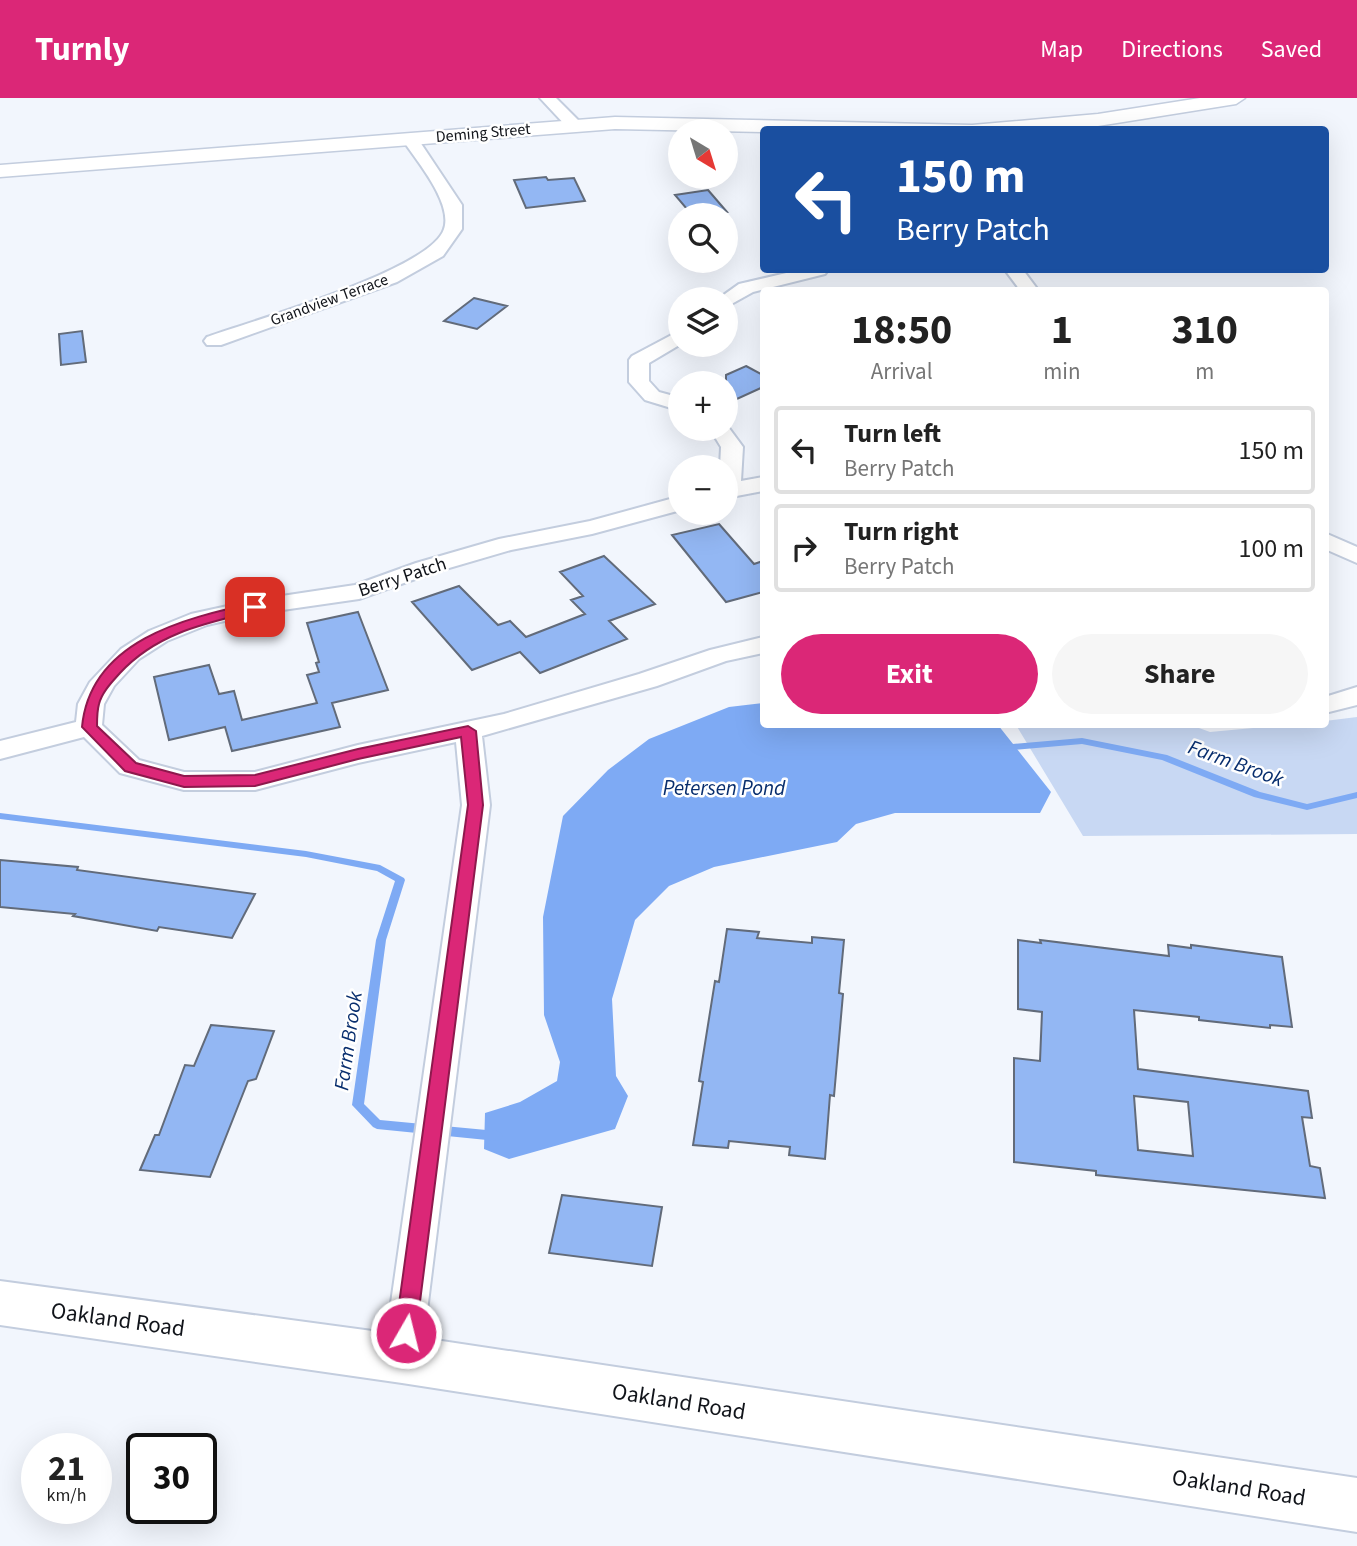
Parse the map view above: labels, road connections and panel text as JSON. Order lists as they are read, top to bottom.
{
  "streets": {
    "main road": ["Oakland Road"],
    "street": ["Deming Street", "Grandview Terrace", "Berry Patch"]
  },
  "crossings": [
    ["Deming Street", "Grandview Terrace"]
  ],
  "water": ["Farm Brook", "Petersen Pond"],
  "north": "bottom right",
  "page": {
    "header": "Turnly",
    "nav": ["Map", "Directions", "Saved"],
    "map_buttons": ["+", "−"],
    "turn": ["150 m", "Berry Patch"],
    "eta": [
      "18:50",
      "Arrival",
      "1",
      "min",
      "310",
      "m"
    ],
    "list": [
      {
        "name": "Turn left",
        "note": "Berry Patch",
        "value": "150 m"
      },
      {
        "name": "Turn right",
        "note": "Berry Patch",
        "value": "100 m"
      }
    ],
    "buttons": ["Exit", "Share"],
    "speed": "21 km/h",
    "limit": "30"
  }
}
